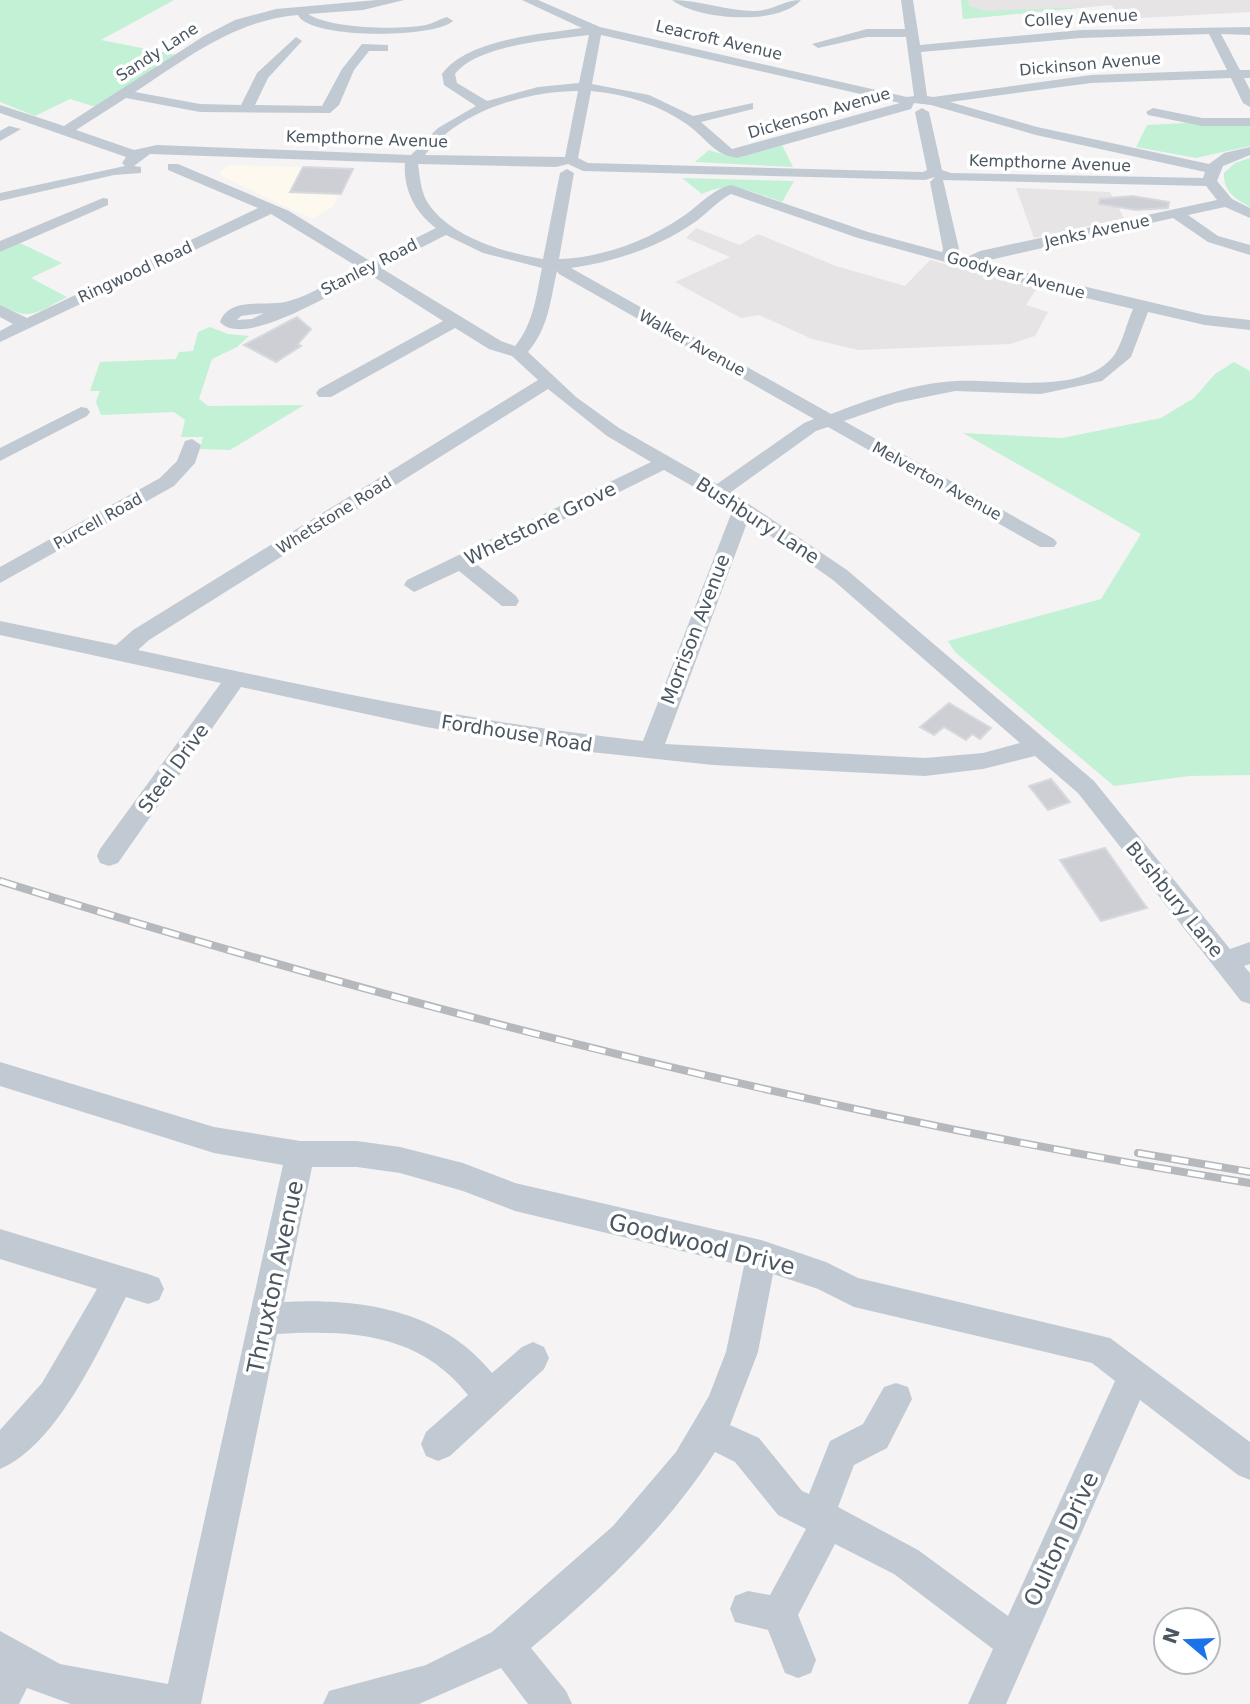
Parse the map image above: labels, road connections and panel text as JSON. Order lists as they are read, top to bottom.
{
  "streets": {
    "street": [
      "Colley Avenue",
      "Leacroft Avenue",
      "Sandy Lane",
      "Dickinson Avenue",
      "Dickenson Avenue",
      "Kempthorne Avenue",
      "Jenks Avenue",
      "Stanley Road",
      "Ringwood Road",
      "Goodyear Avenue",
      "Walker Avenue",
      "Melverton Avenue",
      "Whetstone Road",
      "Bushbury Lane",
      "Purcell Road",
      "Whetstone Grove",
      "Morrison Avenue",
      "Fordhouse Road",
      "Steel Drive",
      "Goodwood Drive",
      "Thruxton Avenue",
      "Oulton Drive"
    ]
  },
  "crossings": [
    ["Leacroft Avenue", "Dickinson Avenue"],
    ["Leacroft Avenue", "Dickenson Avenue"],
    ["Leacroft Avenue", "Kempthorne Avenue"],
    ["Dickinson Avenue", "Dickenson Avenue"],
    ["Kempthorne Avenue", "Bushbury Lane"],
    ["Jenks Avenue", "Goodyear Avenue"],
    ["Stanley Road", "Bushbury Lane"],
    ["Ringwood Road", "Bushbury Lane"],
    ["Goodyear Avenue", "Walker Avenue"],
    ["Walker Avenue", "Melverton Avenue"],
    ["Whetstone Road", "Bushbury Lane"],
    ["Whetstone Road", "Fordhouse Road"],
    ["Bushbury Lane", "Whetstone Grove"],
    ["Bushbury Lane", "Morrison Avenue"],
    ["Bushbury Lane", "Fordhouse Road"],
    ["Morrison Avenue", "Fordhouse Road"],
    ["Fordhouse Road", "Steel Drive"],
    ["Goodwood Drive", "Thruxton Avenue"],
    ["Goodwood Drive", "Oulton Drive"]
  ],
  "north": "left"
}
